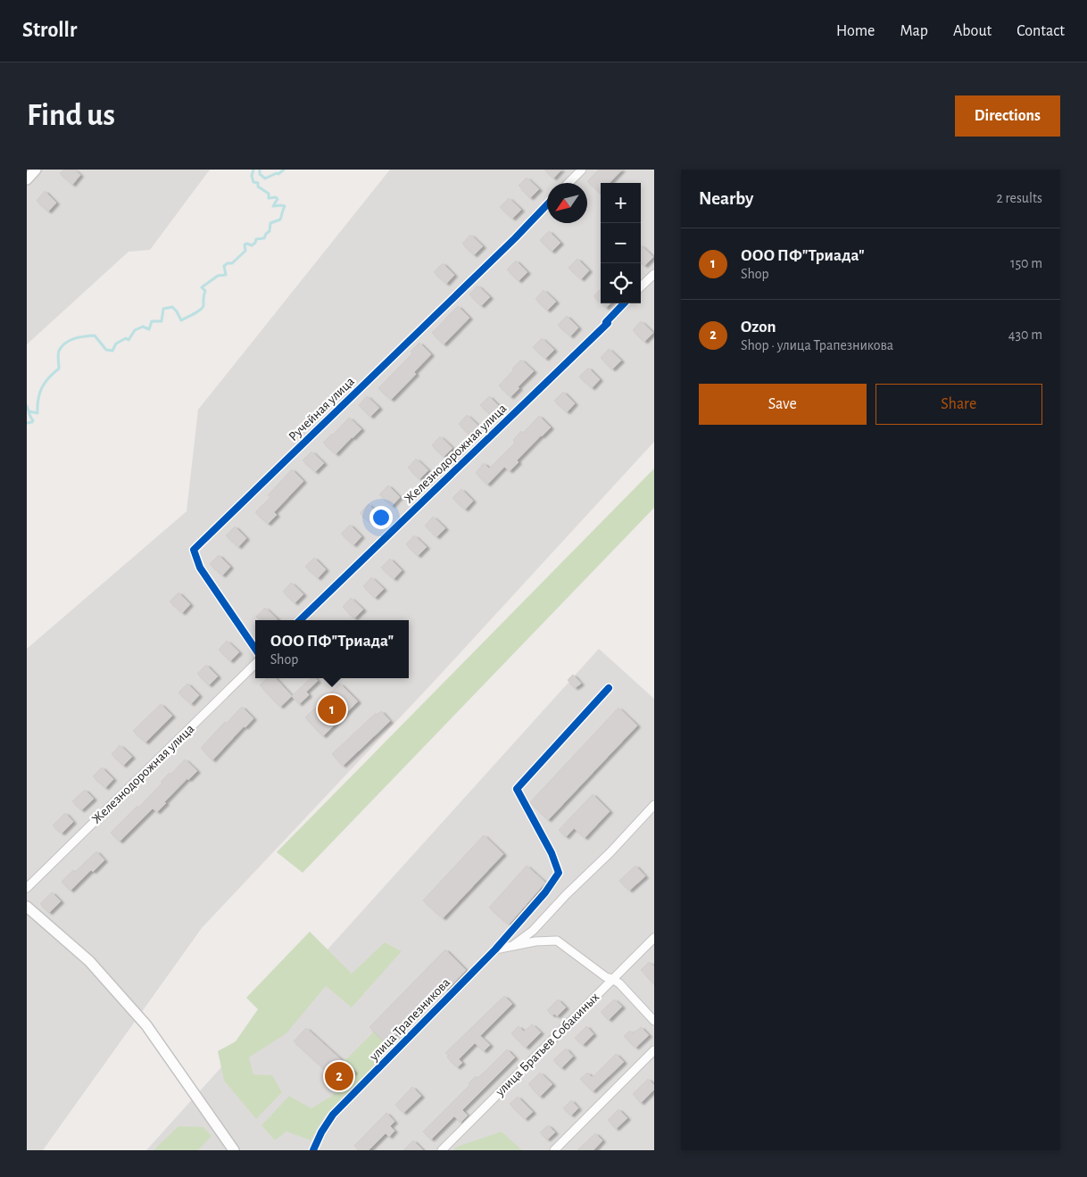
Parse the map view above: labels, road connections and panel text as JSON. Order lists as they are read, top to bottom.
{
  "streets": {
    "street": [
      "Ручейная улица",
      "Железнодорожная улица",
      "улица Трапезникова",
      "улица Братьев Собакиных"
    ]
  },
  "north": "bottom left",
  "page": {
    "header": "Strollr",
    "nav": [
      "Home",
      "Map",
      "About",
      "Contact"
    ],
    "buttons": [
      "Directions",
      ["Save", "Share"]
    ],
    "title": "Find us",
    "heading": ["Nearby", "2 results"],
    "map_buttons": ["+", "−"],
    "list": [
      {
        "mark": "1",
        "name": "ООО ПФ\"Триада\"",
        "note": "Shop",
        "value": "150 m"
      },
      {
        "mark": "2",
        "name": "Ozon",
        "note": "Shop · улица Трапезникова",
        "value": "430 m"
      }
    ],
    "popup": ["ООО ПФ\"Триада\"", "Shop"],
    "pins": ["1", "2"]
  }
}
